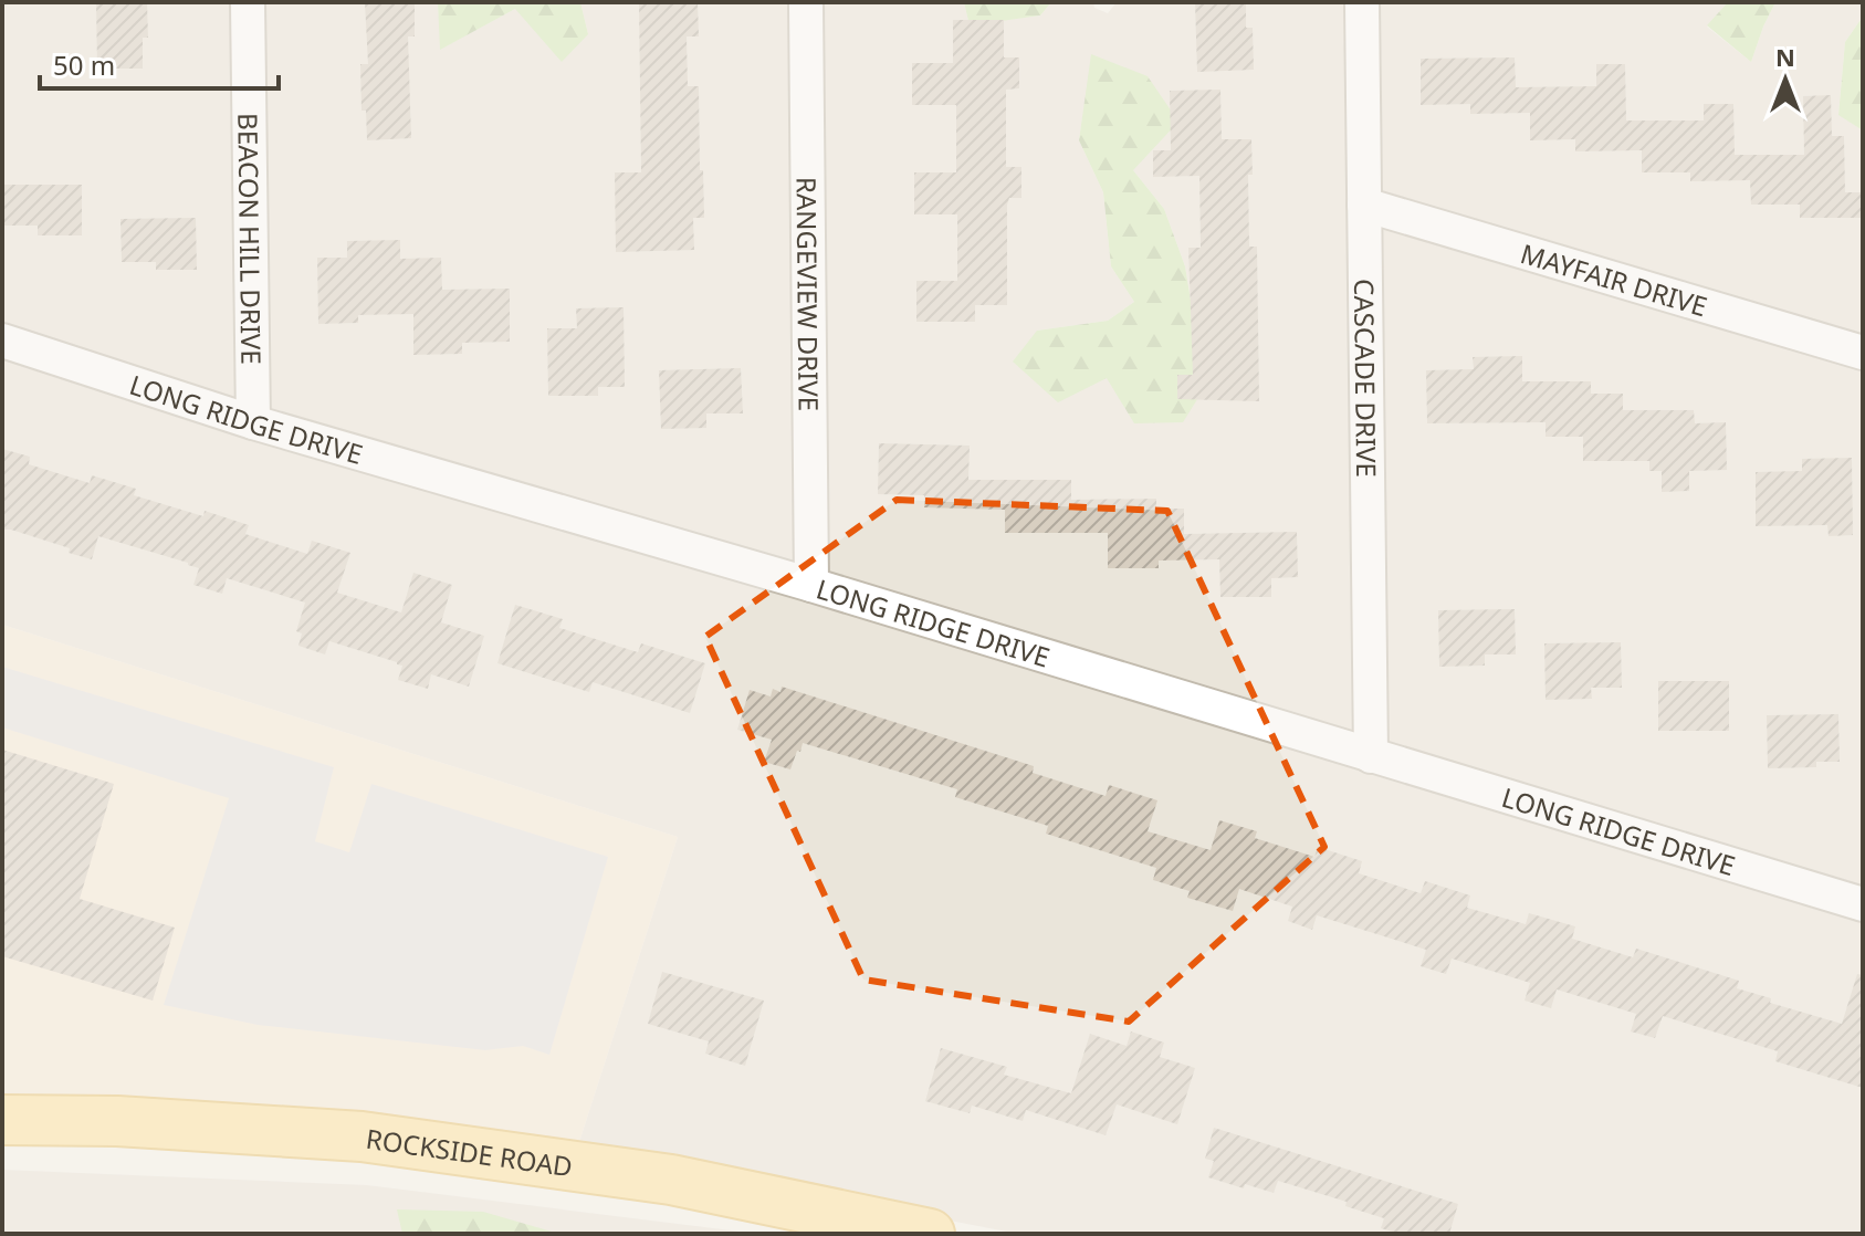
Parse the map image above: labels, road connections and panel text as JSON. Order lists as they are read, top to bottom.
{
  "streets": {
    "main road": ["ROCKSIDE ROAD"],
    "street": [
      "BEACON HILL DRIVE",
      "MAYFAIR DRIVE",
      "RANGEVIEW DRIVE",
      "CASCADE DRIVE",
      "LONG RIDGE DRIVE"
    ]
  },
  "crossings": [
    ["BEACON HILL DRIVE", "LONG RIDGE DRIVE"],
    ["MAYFAIR DRIVE", "CASCADE DRIVE"],
    ["RANGEVIEW DRIVE", "LONG RIDGE DRIVE"],
    ["CASCADE DRIVE", "LONG RIDGE DRIVE"]
  ],
  "scale_bar": "50 m",
  "north": "top"
}
